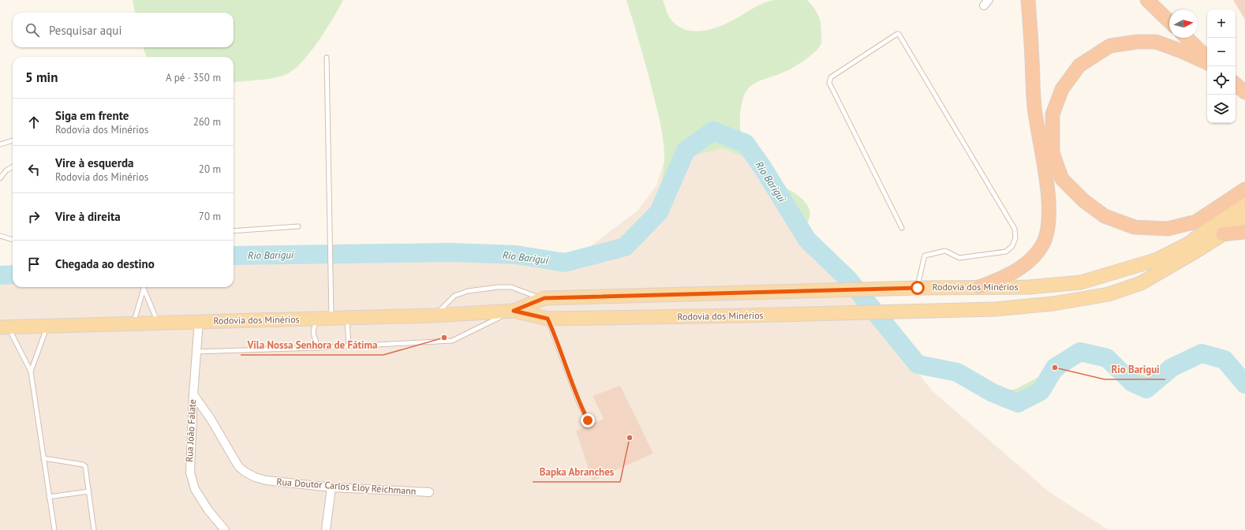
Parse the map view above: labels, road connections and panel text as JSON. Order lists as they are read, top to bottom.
{
  "streets": {
    "main road": ["Rodovia dos Minérios"],
    "street": ["Rua João Falate", "Rua Doutor Carlos Eloy Reichmann"]
  },
  "crossings": [
    ["Rodovia dos Minérios", "Rua João Falate"],
    ["Rua João Falate", "Rua Doutor Carlos Eloy Reichmann"]
  ],
  "water": ["Rio Barigui"],
  "places": ["Vila Nossa Senhora de Fátima", "Rio Barigui", "Bapka Abranches"],
  "north": "right",
  "page": {
    "map_buttons": ["+", "−"],
    "search": "Pesquisar aqui",
    "heading": ["5 min", "A pé · 350 m"],
    "list": [
      ["Siga em frente", "Rodovia dos Minérios", "260 m"],
      ["Vire à esquerda", "Rodovia dos Minérios", "20 m"],
      ["Vire à direita", "70 m"],
      "Chegada ao destino"
    ]
  }
}
